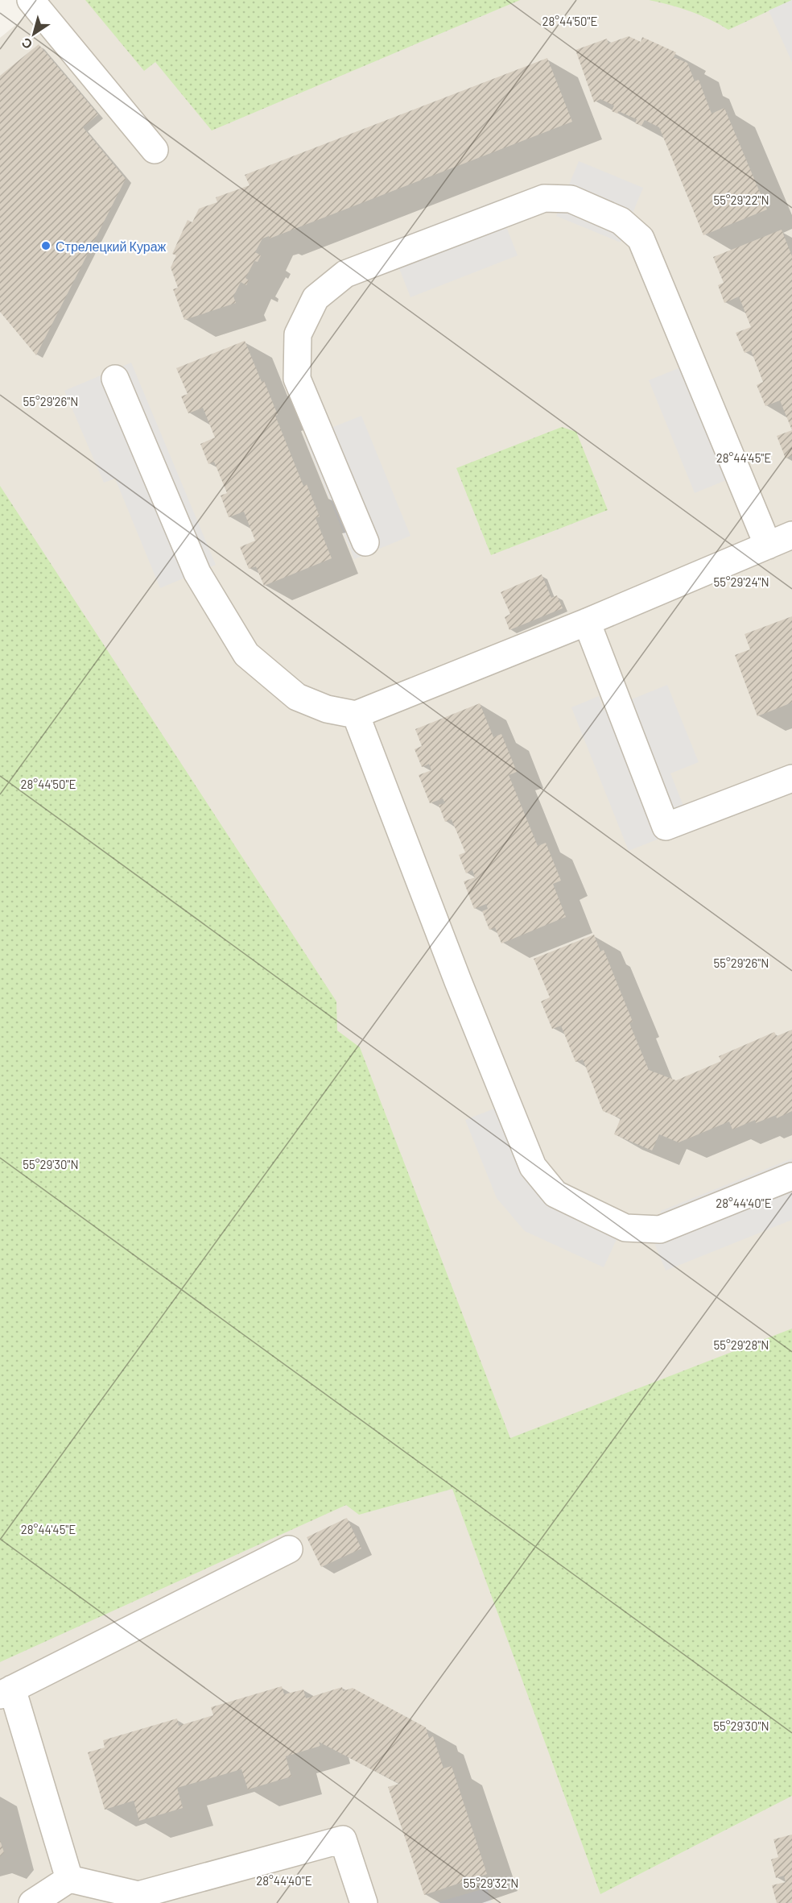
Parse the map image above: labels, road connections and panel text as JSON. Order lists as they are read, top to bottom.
{
  "places": ["Стрелецкий Кураж"],
  "north": "bottom left",
  "coordinates": [
    "28°44'50\"E",
    "55°29'22\"N",
    "55°29'26\"N",
    "28°44'45\"E",
    "55°29'24\"N",
    "55°29'30\"N",
    "28°44'40\"E",
    "55°29'28\"N",
    "55°29'32\"N"
  ]
}
